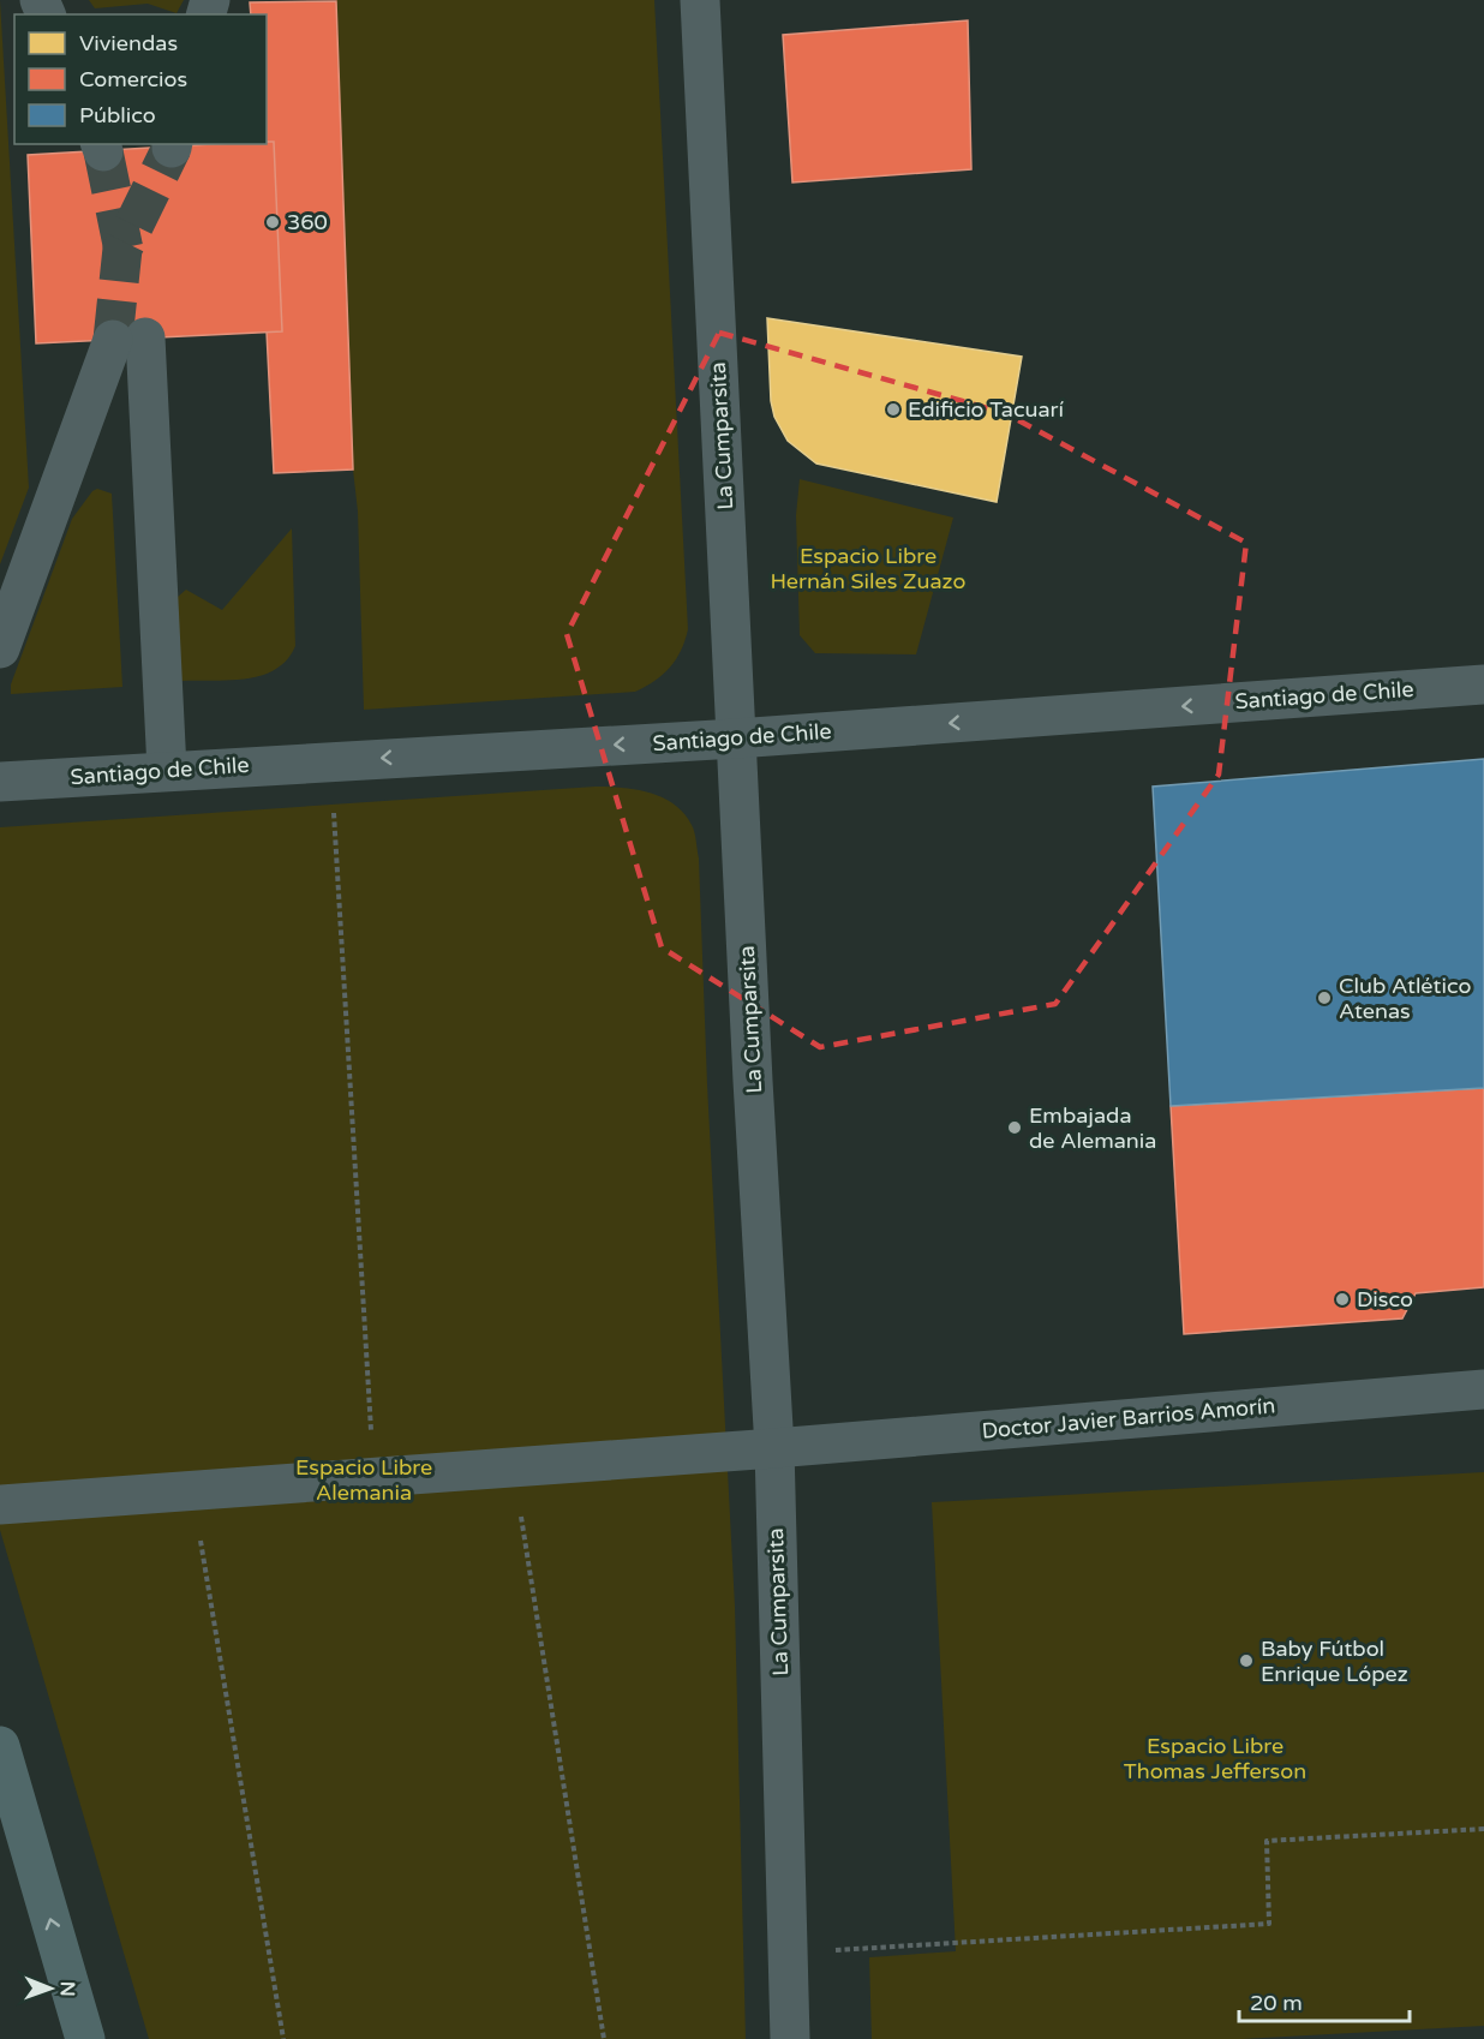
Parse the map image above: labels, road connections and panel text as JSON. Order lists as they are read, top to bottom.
{
  "streets": {
    "street": ["La Cumparsita", "Santiago de Chile", "Doctor Javier Barrios Amorín"]
  },
  "crossings": [
    ["La Cumparsita", "Santiago de Chile"],
    ["La Cumparsita", "Doctor Javier Barrios Amorín"]
  ],
  "one_way": ["Santiago de Chile"],
  "parks": ["Espacio Libre Hernán Siles Zuazo", "Espacio Libre Alemania", "Espacio Libre Thomas Jefferson"],
  "places": [
    "360",
    "Edificio Tacuarí",
    "Club Atlético Atenas",
    "Embajada de Alemania",
    "Disco",
    "Baby Fútbol Enrique López"
  ],
  "legend": ["Viviendas", "Comercios", "Público"],
  "scale_bar": "20 m",
  "north": "right"
}
